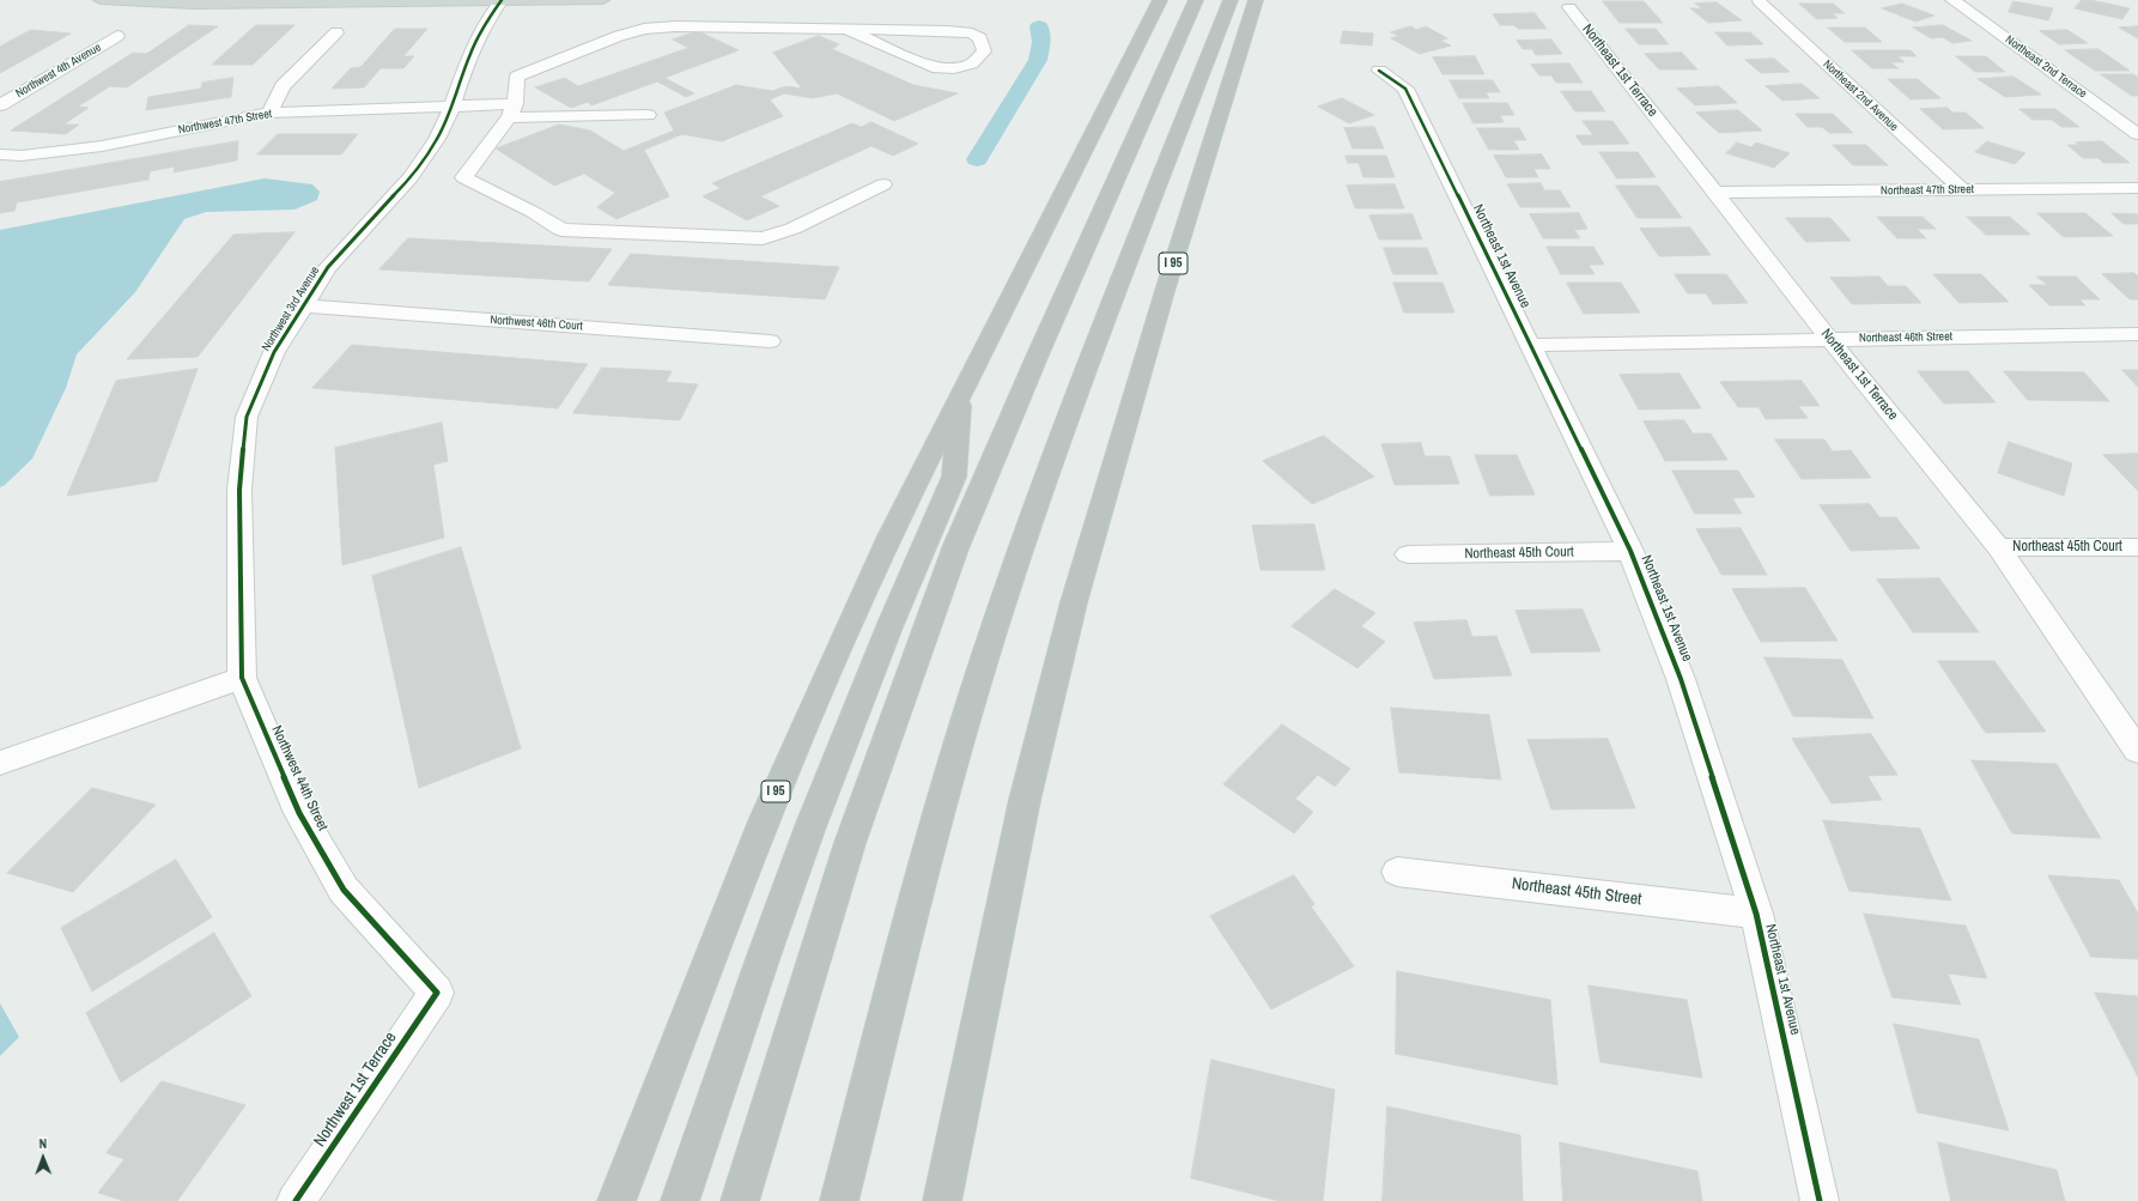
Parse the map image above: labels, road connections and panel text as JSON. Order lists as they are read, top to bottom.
{
  "streets": {
    "highway": ["I 95"],
    "street": [
      "Northeast 2nd Terrace",
      "Northwest 4th Avenue",
      "Northeast 1st Terrace",
      "Northeast 2nd Avenue",
      "Northwest 47th Street",
      "Northeast 47th Street",
      "Northeast 1st Avenue",
      "Northwest 3rd Avenue",
      "Northwest 46th Court",
      "Northeast 46th Street",
      "Northeast 45th Court",
      "Northwest 44th Street",
      "Northeast 45th Street",
      "Northwest 1st Terrace"
    ]
  },
  "crossings": [
    ["Northeast 1st Terrace", "Northeast 47th Street"],
    ["Northeast 1st Terrace", "Northeast 46th Street"],
    ["Northeast 1st Terrace", "Northeast 45th Court"],
    ["Northeast 2nd Avenue", "Northeast 47th Street"],
    ["Northwest 47th Street", "Northwest 3rd Avenue"],
    ["Northeast 1st Avenue", "Northeast 46th Street"],
    ["Northeast 1st Avenue", "Northeast 45th Court"],
    ["Northeast 1st Avenue", "Northeast 45th Street"],
    ["Northwest 3rd Avenue", "Northwest 46th Court"],
    ["Northwest 3rd Avenue", "Northwest 44th Street"],
    ["Northwest 44th Street", "Northwest 1st Terrace"]
  ],
  "north": "top"
}
